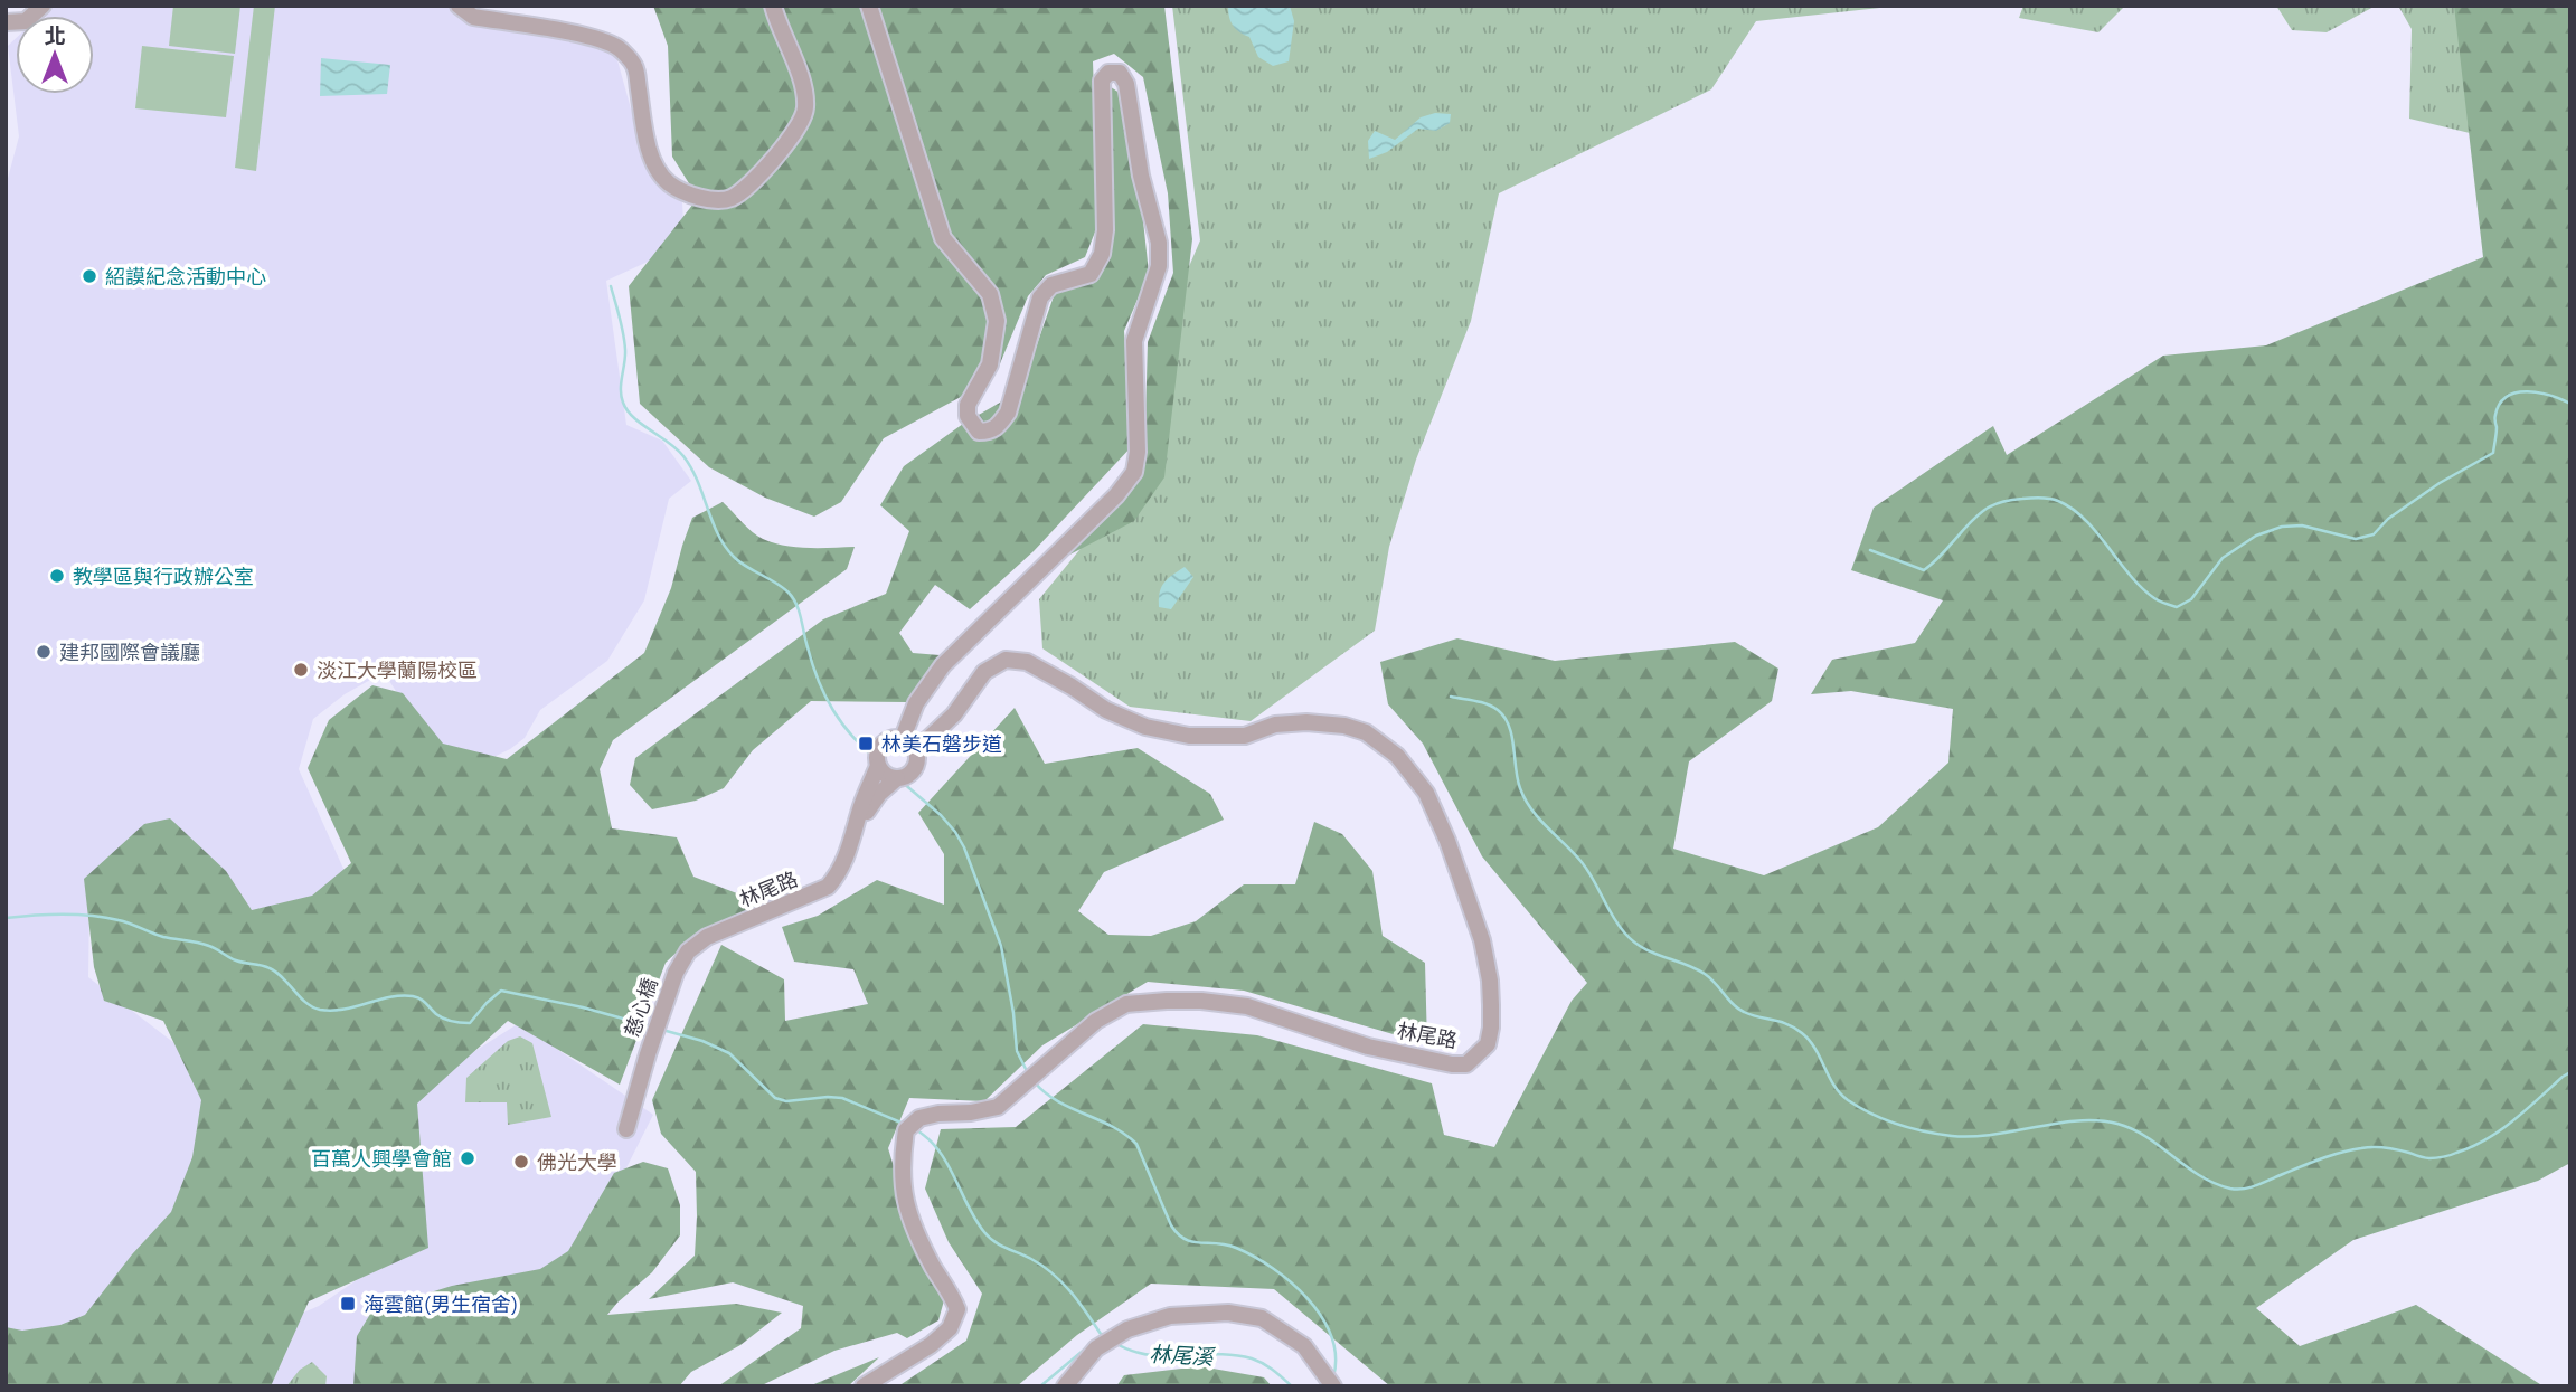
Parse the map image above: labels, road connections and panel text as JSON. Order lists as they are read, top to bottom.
{
  "streets": {
    "street": ["林尾路", "慈心橋"]
  },
  "crossings": [
    ["林尾路", "慈心橋"]
  ],
  "water": ["林尾溪"],
  "places": {
    "other": [
      "紹謨紀念活動中心",
      "教學區與行政辦公室",
      "建邦國際會議廳",
      "淡江大學蘭陽校區",
      "百萬人興學會館",
      "佛光大學"
    ],
    "transit": ["林美石磐步道", "海雲館(男生宿舍)"]
  },
  "north": "top"
}
